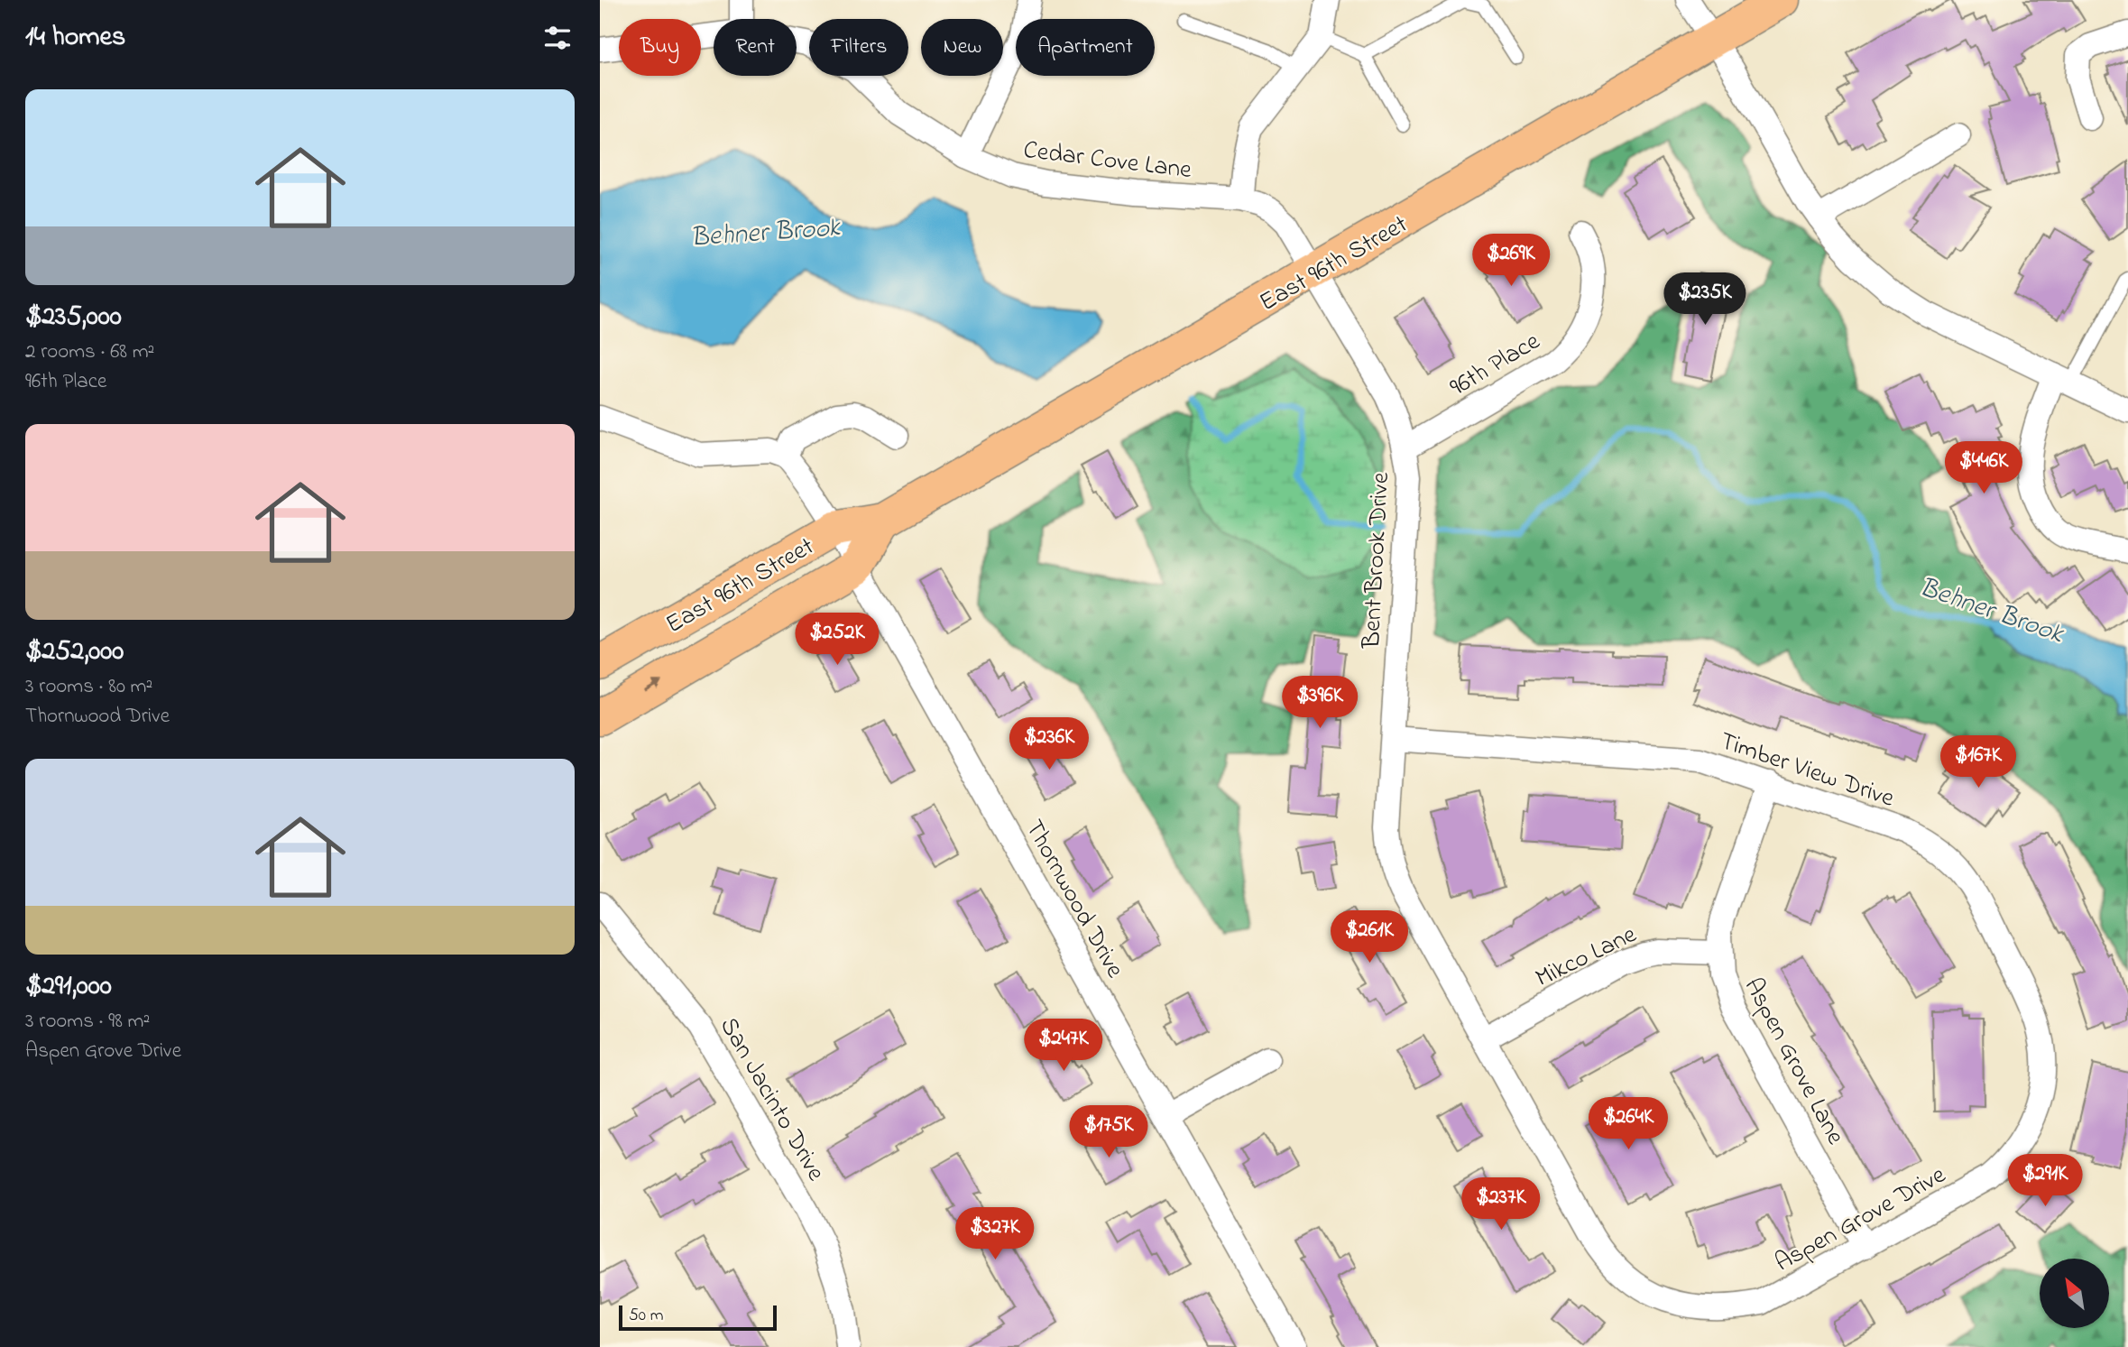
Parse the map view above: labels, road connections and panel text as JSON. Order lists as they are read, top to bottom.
{
  "streets": {
    "main road": ["East 96th Street"],
    "street": [
      "Cedar Cove Lane",
      "96th Place",
      "Bent Brook Drive",
      "Timber View Drive",
      "Thornwood Drive",
      "Mikco Lane",
      "Aspen Grove Lane",
      "San Jacinto Drive",
      "Aspen Grove Drive"
    ]
  },
  "crossings": [
    ["Cedar Cove Lane", "East 96th Street"],
    ["Cedar Cove Lane", "Bent Brook Drive"],
    ["East 96th Street", "Bent Brook Drive"],
    ["East 96th Street", "Thornwood Drive"],
    ["96th Place", "Bent Brook Drive"],
    ["Bent Brook Drive", "Timber View Drive"],
    ["Bent Brook Drive", "Mikco Lane"],
    ["Bent Brook Drive", "Aspen Grove Drive"],
    ["Timber View Drive", "Aspen Grove Lane"],
    ["Timber View Drive", "Aspen Grove Drive"],
    ["Mikco Lane", "Aspen Grove Lane"],
    ["Aspen Grove Lane", "Aspen Grove Drive"]
  ],
  "water": ["Behner Brook"],
  "scale_bar": "50 m",
  "north": "top left",
  "page": {
    "heading": "14 homes",
    "chip": [
      "Buy",
      "Rent",
      "Filters",
      "New",
      "Apartment"
    ],
    "list": [
      {
        "name": "$235,000",
        "note": "2 rooms · 68 m² · 96th Place"
      },
      {
        "name": "$252,000",
        "note": "3 rooms · 80 m² · Thornwood Drive"
      },
      {
        "name": "$291,000",
        "note": "3 rooms · 98 m² · Aspen Grove Drive"
      }
    ],
    "price": [
      "$269K",
      "$235K",
      "$446K",
      "$252K",
      "$396K",
      "$236K",
      "$167K",
      "$261K",
      "$247K",
      "$264K",
      "$175K",
      "$291K",
      "$237K",
      "$327K"
    ],
    "scale": "50 m"
  }
}
